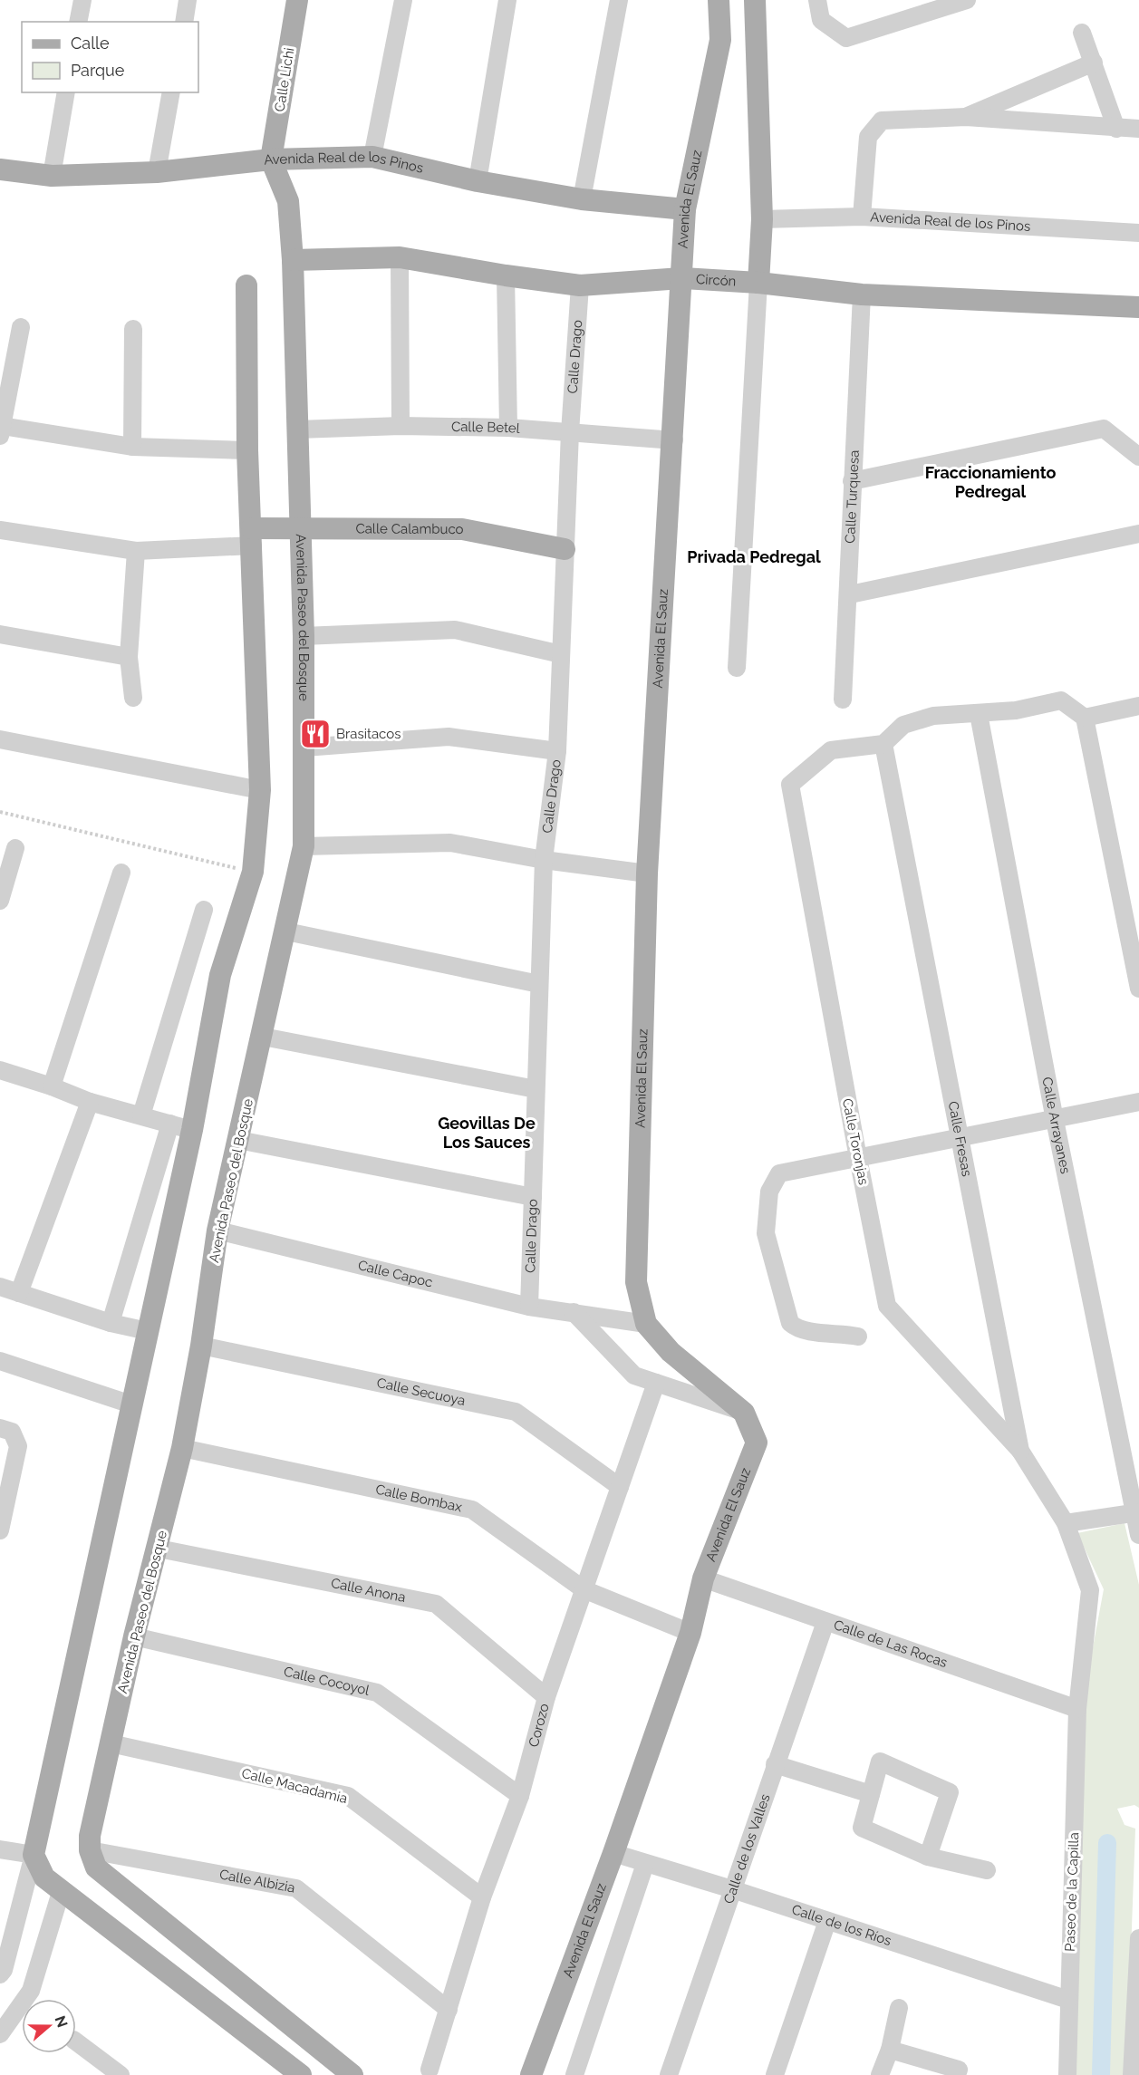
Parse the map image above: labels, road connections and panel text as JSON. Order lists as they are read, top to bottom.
{
  "streets": {
    "main road": [
      "Calle Lichi",
      "Avenida Real de los Pinos",
      "Avenida El Sauz",
      "Circón",
      "Calle Calambuco",
      "Avenida Paseo del Bosque"
    ],
    "street": [
      "Calle Drago",
      "Calle Betel",
      "Calle Turquesa",
      "Calle Arrayanes",
      "Calle Fresas",
      "Calle Toronjas",
      "Calle Capoc",
      "Calle Secuoya",
      "Calle Bombax",
      "Calle Anona",
      "Calle de Las Rocas",
      "Calle Cocoyol",
      "Corozo",
      "Calle Macadamia",
      "Calle de los Valles",
      "Calle Albizia",
      "Paseo de la Capilla",
      "Calle de los Ríos"
    ]
  },
  "crossings": [
    ["Calle Lichi", "Avenida Real de los Pinos"],
    ["Calle Lichi", "Avenida Paseo del Bosque"],
    ["Avenida Real de los Pinos", "Avenida El Sauz"],
    ["Avenida Real de los Pinos", "Avenida Paseo del Bosque"],
    ["Avenida El Sauz", "Circón"],
    ["Avenida El Sauz", "Calle Betel"],
    ["Avenida El Sauz", "Calle Capoc"],
    ["Avenida El Sauz", "Calle Bombax"],
    ["Avenida El Sauz", "Calle de Las Rocas"],
    ["Avenida El Sauz", "Calle de los Ríos"],
    ["Circón", "Calle Drago"],
    ["Circón", "Calle Turquesa"],
    ["Circón", "Avenida Paseo del Bosque"],
    ["Calle Drago", "Calle Betel"],
    ["Calle Drago", "Calle Calambuco"],
    ["Calle Drago", "Calle Capoc"],
    ["Calle Betel", "Avenida Paseo del Bosque"],
    ["Calle Calambuco", "Avenida Paseo del Bosque"],
    ["Avenida Paseo del Bosque", "Calle Capoc"],
    ["Avenida Paseo del Bosque", "Calle Secuoya"],
    ["Avenida Paseo del Bosque", "Calle Bombax"],
    ["Avenida Paseo del Bosque", "Calle Anona"],
    ["Avenida Paseo del Bosque", "Calle Cocoyol"],
    ["Avenida Paseo del Bosque", "Calle Macadamia"],
    ["Avenida Paseo del Bosque", "Calle Albizia"],
    ["Calle Fresas", "Calle Toronjas"],
    ["Calle Fresas", "Paseo de la Capilla"],
    ["Calle Secuoya", "Corozo"],
    ["Calle Bombax", "Corozo"],
    ["Calle Anona", "Corozo"],
    ["Calle de Las Rocas", "Calle de los Valles"],
    ["Calle de Las Rocas", "Paseo de la Capilla"],
    ["Calle Cocoyol", "Corozo"],
    ["Corozo", "Calle Macadamia"],
    ["Corozo", "Calle Albizia"],
    ["Calle de los Valles", "Calle de los Ríos"],
    ["Paseo de la Capilla", "Calle de los Ríos"]
  ],
  "districts": ["Fraccionamiento Pedregal", "Privada Pedregal", "Geovillas De Los Sauces"],
  "places": {
    "restaurant": ["Brasitacos"]
  },
  "legend": ["Calle", "Parque"],
  "north": "right"
}
